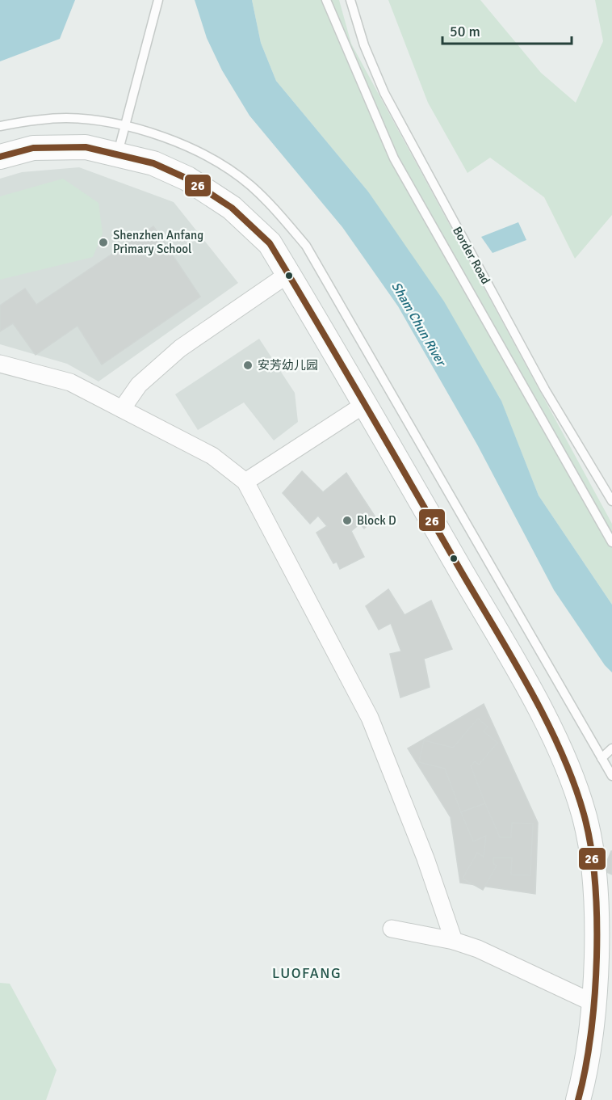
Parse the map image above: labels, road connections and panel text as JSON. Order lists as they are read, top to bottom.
{
  "streets": {
    "lane": ["Border Road"]
  },
  "districts": ["LUOFANG"],
  "water": ["Sham Chun River"],
  "places": ["Shenzhen Anfang Primary School", "安芳幼儿园", "Block D"],
  "lines": ["transit line 26"],
  "scale_bar": "50 m"
}
